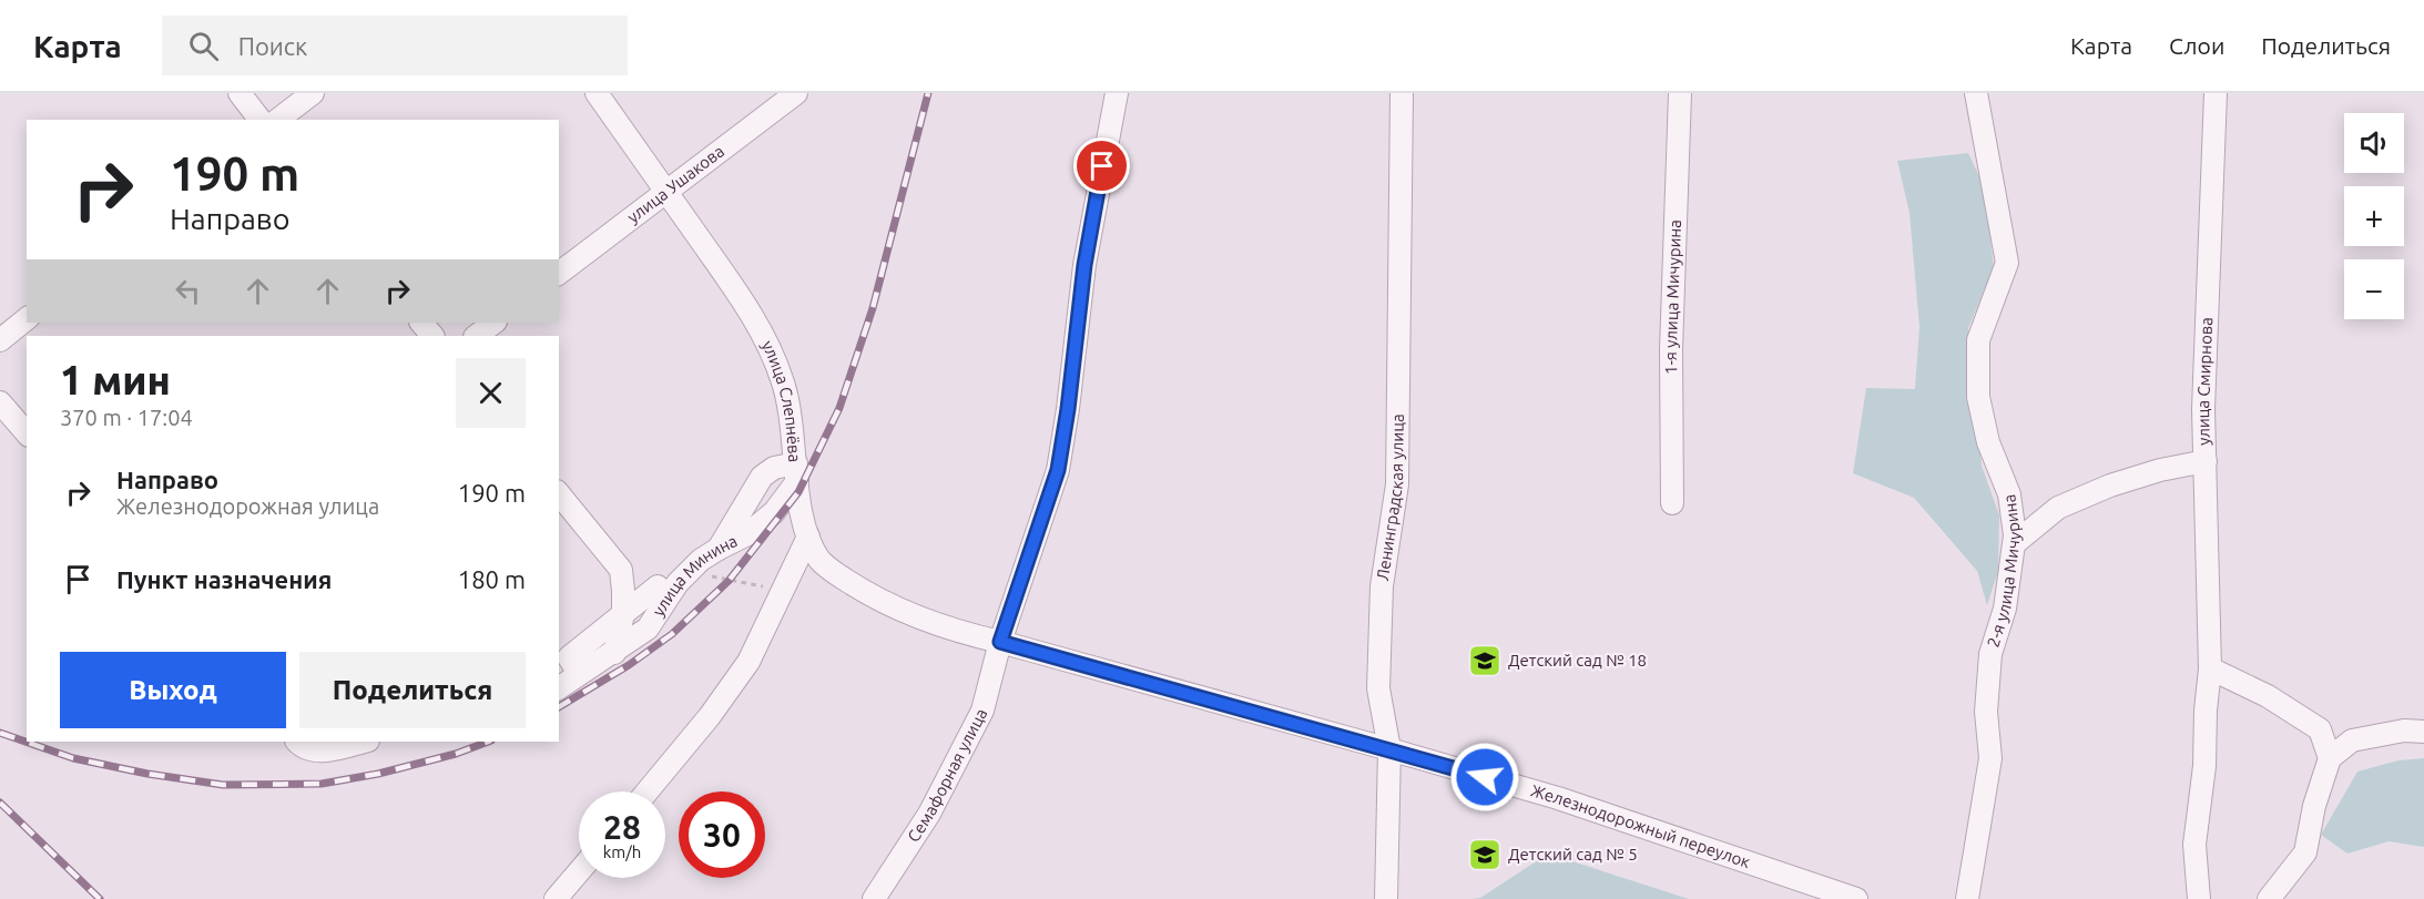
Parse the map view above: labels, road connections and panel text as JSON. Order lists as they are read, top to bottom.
{
  "streets": {
    "street": [
      "улица Ушакова",
      "1-я улица Мичурина",
      "улица Смирнова",
      "улица Слепнёва",
      "Ленинградская улица",
      "2-я улица Мичурина",
      "улица Минина",
      "Семафорная улица",
      "Железнодорожный переулок"
    ]
  },
  "crossings": [
    ["улица Ушакова", "улица Слепнёва"],
    ["улица Слепнёва", "улица Минина"],
    ["улица Слепнёва", "Семафорная улица"],
    ["улица Слепнёва", "Железнодорожный переулок"],
    ["Ленинградская улица", "Железнодорожный переулок"],
    ["Семафорная улица", "Железнодорожный переулок"]
  ],
  "places": {
    "school or university": ["Детский сад № 18", "Детский сад № 5"]
  },
  "page": {
    "header": "Карта",
    "search": "Поиск",
    "nav": ["Карта", "Слои", "Поделиться"],
    "map_buttons": ["+", "−"],
    "turn": ["190 m", "Направо"],
    "heading": ["1 мин", "370 m · 17:04"],
    "list": [
      {
        "name": "Направо",
        "note": "Железнодорожная улица",
        "value": "190 m"
      },
      {
        "name": "Пункт назначения",
        "value": "180 m"
      }
    ],
    "buttons": ["Выход", "Поделиться"],
    "speed": "28 km/h",
    "limit": "30"
  }
}
